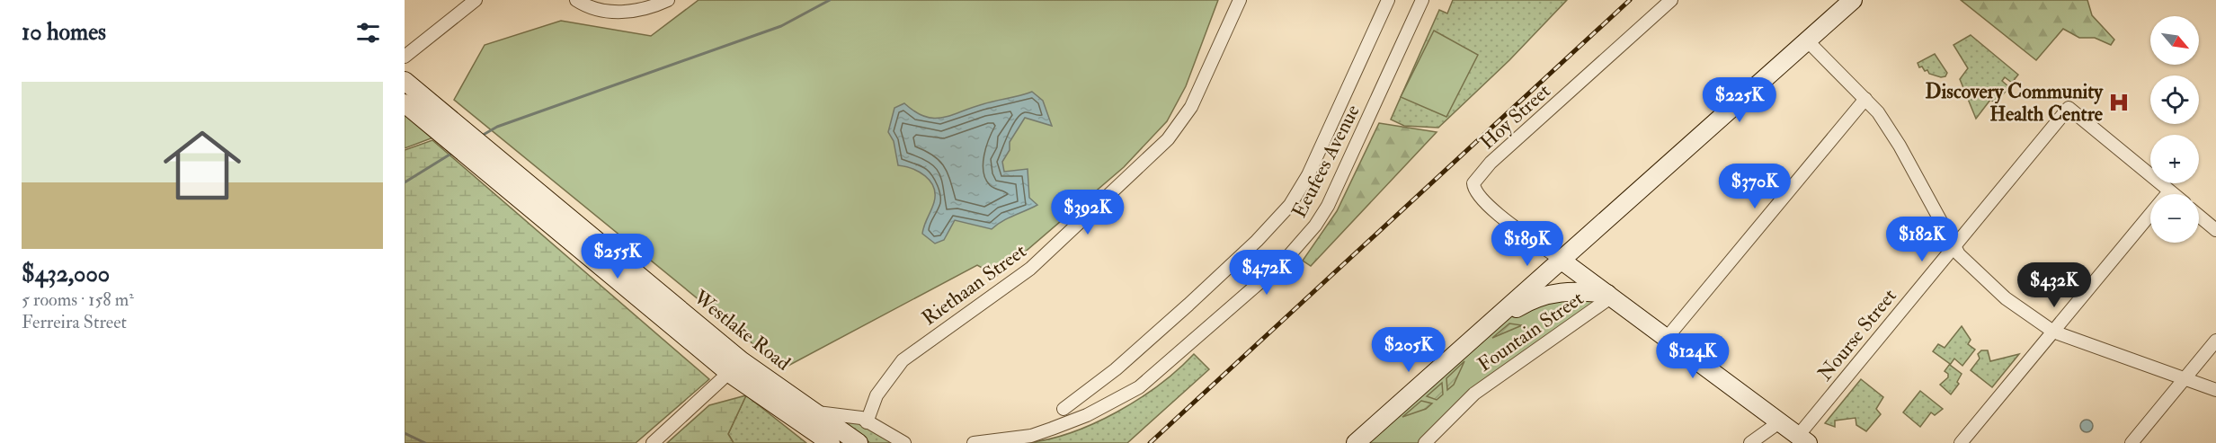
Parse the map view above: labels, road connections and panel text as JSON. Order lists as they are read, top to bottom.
{
  "streets": {
    "main road": ["Westlake Road"],
    "street": [
      "Hoy Street",
      "Eeufees Avenue",
      "Riethaan Street",
      "Fountain Street",
      "Nourse Street"
    ]
  },
  "places": {
    "hospital": ["Discovery Community Health Centre"]
  },
  "north": "bottom right",
  "page": {
    "heading": "10 homes",
    "map_buttons": ["+", "−"],
    "list": [
      {
        "name": "$432,000",
        "note": "5 rooms · 158 m² · Ferreira Street"
      }
    ],
    "price": [
      "$225K",
      "$370K",
      "$392K",
      "$182K",
      "$189K",
      "$255K",
      "$472K",
      "$432K",
      "$205K",
      "$124K"
    ]
  }
}
